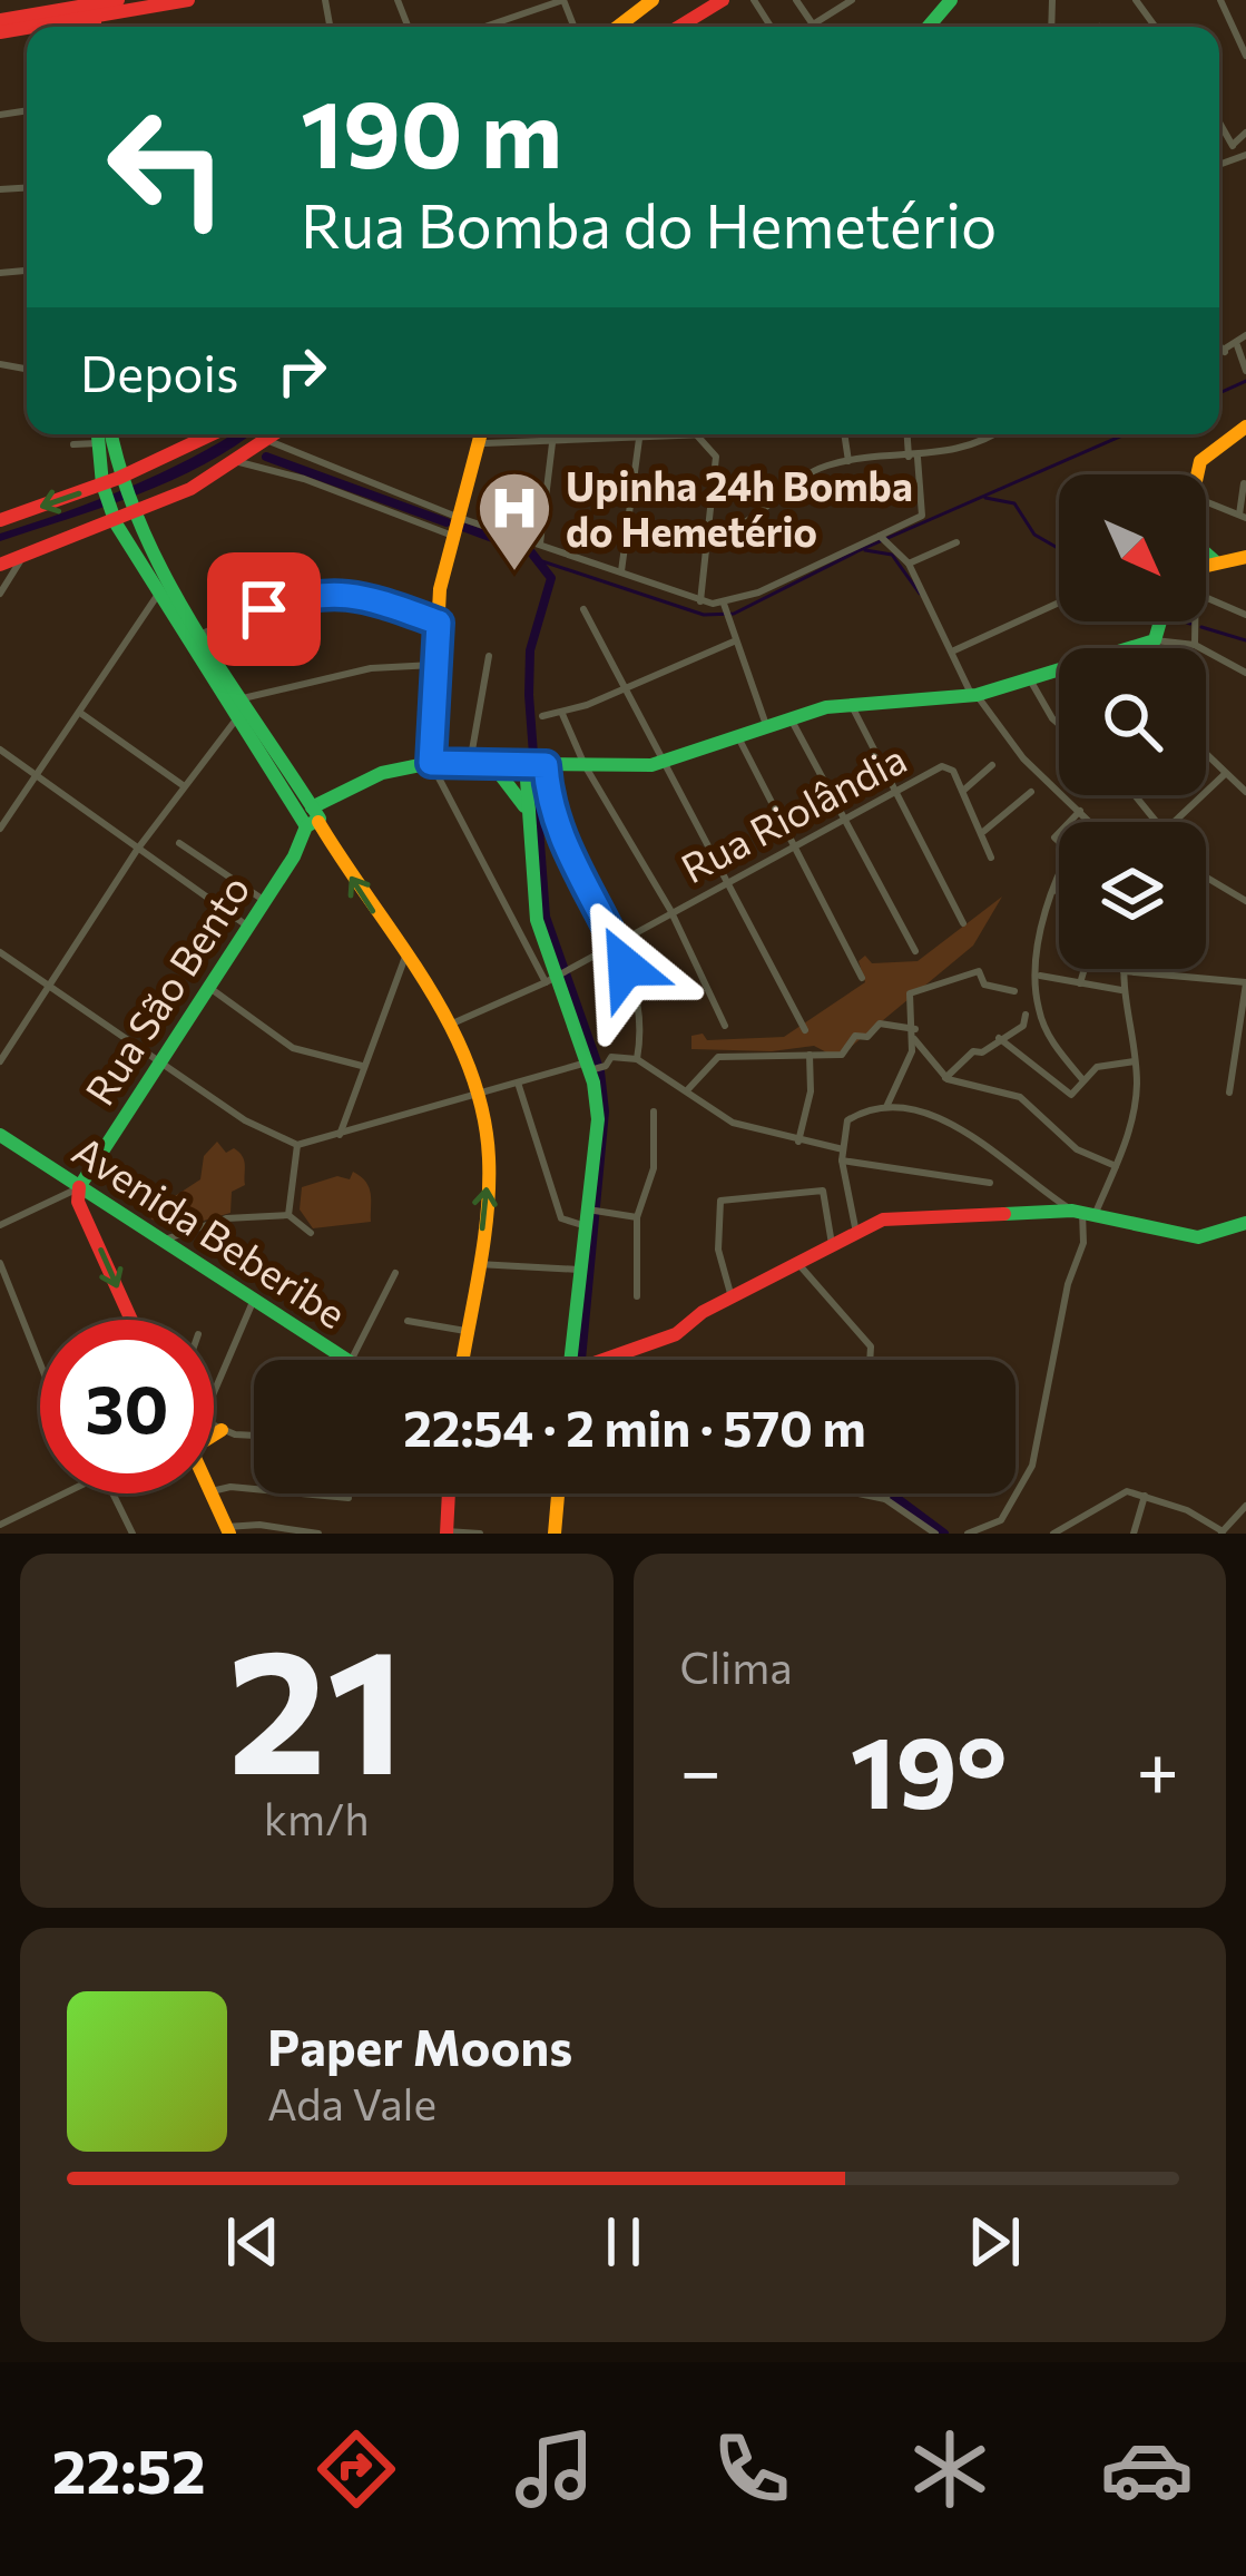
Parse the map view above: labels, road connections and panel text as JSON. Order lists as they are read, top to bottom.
{
  "streets": {
    "main road": ["Rua São Bento", "Avenida Beberibe"],
    "street": ["Rua Riolândia"]
  },
  "crossings": [
    ["Rua São Bento", "Avenida Beberibe"]
  ],
  "places": {
    "hospital": ["Upinha 24h Bomba do Hemetério"]
  },
  "north": "bottom right",
  "page": {
    "turn": ["190 m", "Rua Bomba do Hemetério"],
    "then": "Depois",
    "limit": "30",
    "trip": "22:54 · 2 min · 570 m",
    "tile": [
      ["21", "km/h"],
      "Clima"
    ],
    "heat": ["−", "19°", "+"],
    "song": ["Paper Moons", "Ada Vale"],
    "tabs": "22:52"
  }
}
